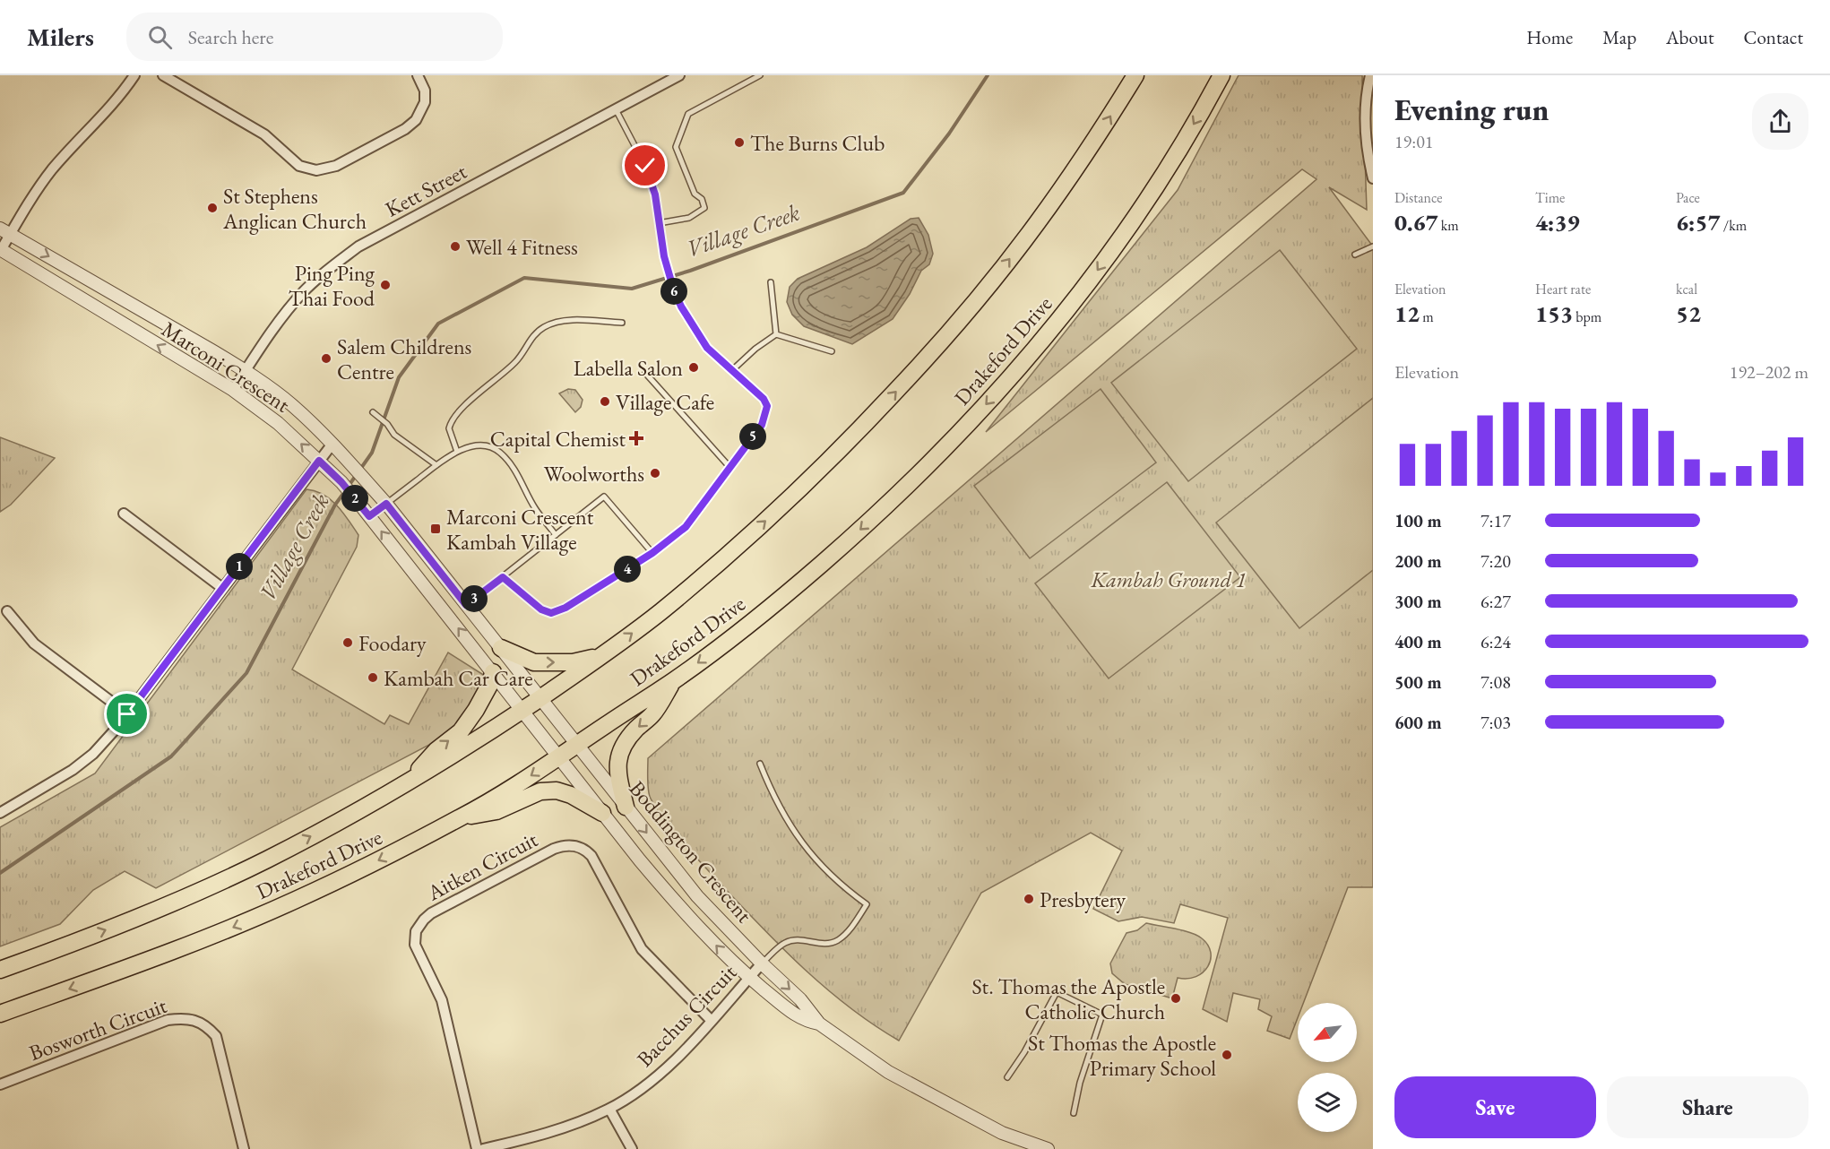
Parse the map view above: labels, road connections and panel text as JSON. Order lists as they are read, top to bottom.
{
  "streets": {
    "highway": ["Drakeford Drive"],
    "street": [
      "Kett Street",
      "Marconi Crescent",
      "Boddington Crescent",
      "Aitken Circuit",
      "Bacchus Circuit",
      "Bosworth Circuit"
    ]
  },
  "crossings": [
    ["Kett Street", "Marconi Crescent"],
    ["Drakeford Drive", "Marconi Crescent"],
    ["Drakeford Drive", "Boddington Crescent"],
    ["Marconi Crescent", "Boddington Crescent"],
    ["Boddington Crescent", "Bacchus Circuit"],
    ["Aitken Circuit", "Bacchus Circuit"]
  ],
  "water": ["Village Creek"],
  "parks": ["Kambah Ground 1"],
  "places": {
    "other": [
      "The Burns Club",
      "St Stephens Anglican Church",
      "Well 4 Fitness",
      "Ping Ping Thai Food",
      "Salem Childrens Centre",
      "Labella Salon",
      "Village Cafe",
      "Woolworths",
      "Foodary",
      "Kambah Car Care",
      "Presbytery",
      "St. Thomas the Apostle Catholic Church",
      "St Thomas the Apostle Primary School"
    ],
    "health": ["Capital Chemist"],
    "transit": ["Marconi Crescent Kambah Village"]
  },
  "north": "bottom left",
  "page": {
    "header": "Milers",
    "search": "Search here",
    "nav": [
      "Home",
      "Map",
      "About",
      "Contact"
    ],
    "heading": ["Evening run", "19:01"],
    "stats": [
      ["Distance", "0.67 km"],
      ["Time", "4:39"],
      ["Pace", "6:57 /km"],
      ["Elevation", "12 m"],
      ["Heart rate", "153 bpm"],
      ["kcal", "52"]
    ],
    "pins": [
      "6",
      "5",
      "2",
      "1",
      "4",
      "3"
    ],
    "chart": ["Elevation", "192–202 m"],
    "list": [
      {
        "name": "100 m",
        "note": "7:17"
      },
      {
        "name": "200 m",
        "note": "7:20"
      },
      {
        "name": "300 m",
        "note": "6:27"
      },
      {
        "name": "400 m",
        "note": "6:24"
      },
      {
        "name": "500 m",
        "note": "7:08"
      },
      {
        "name": "600 m",
        "note": "7:03"
      }
    ],
    "buttons": ["Save", "Share"]
  }
}
